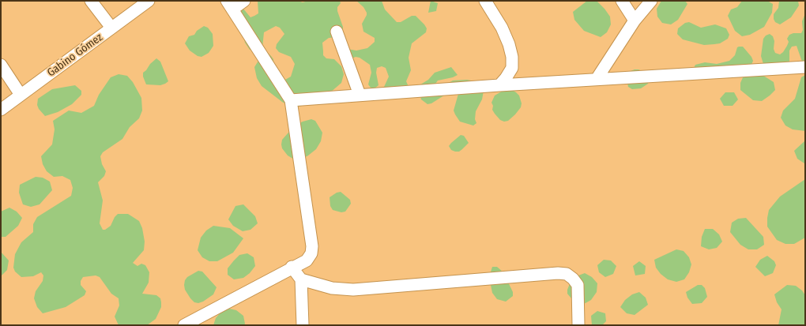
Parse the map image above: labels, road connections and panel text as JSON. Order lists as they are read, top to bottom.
{
  "streets": {
    "street": ["Gabino Gómez"]
  }
}
